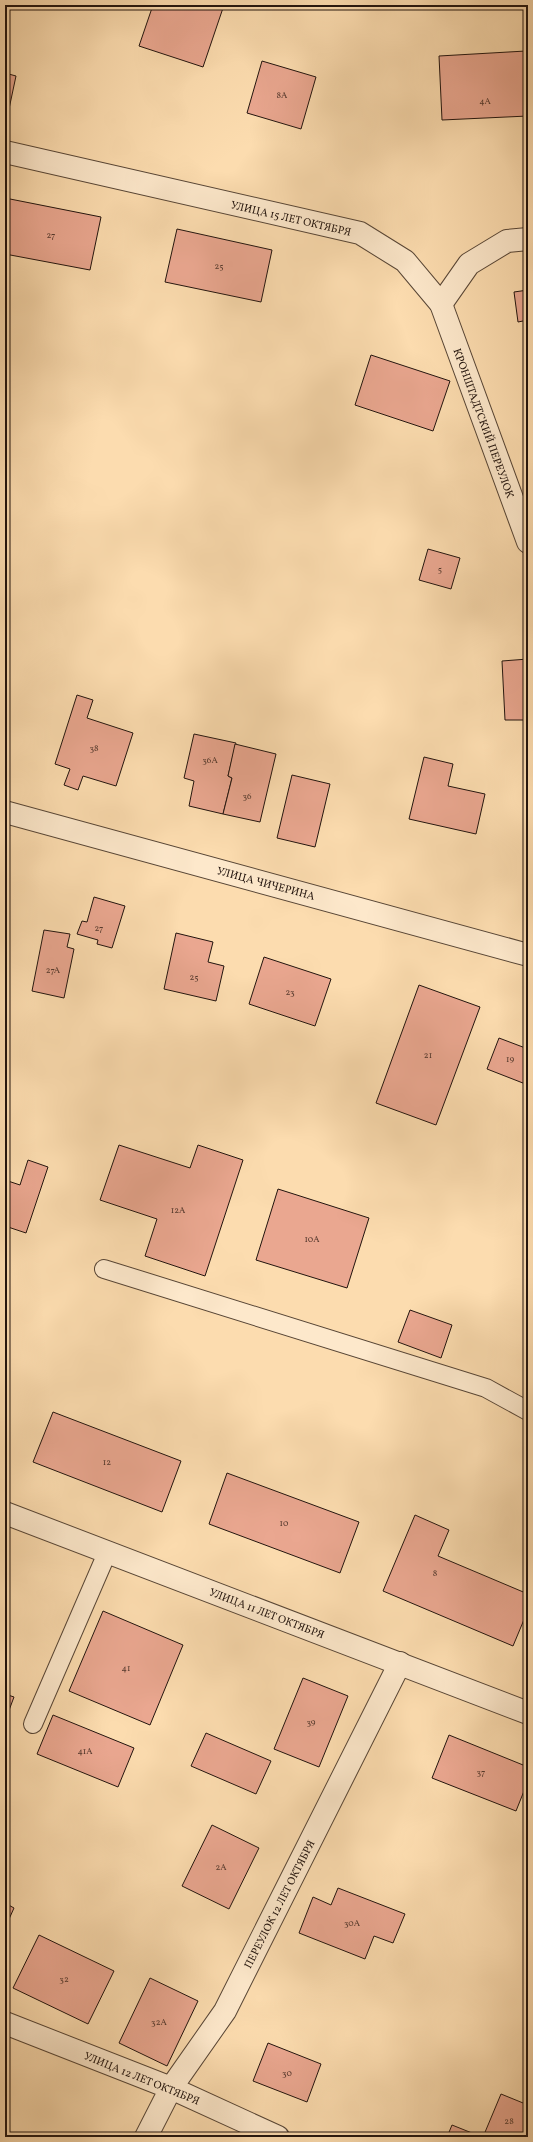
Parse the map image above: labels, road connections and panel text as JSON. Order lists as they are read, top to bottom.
{
  "streets": {
    "street": [
      "УЛИЦА 15 ЛЕТ ОКТЯБРЯ",
      "КРОНШТАДТСКИЙ ПЕРЕУЛОК",
      "УЛИЦА ЧИЧЕРИНА",
      "УЛИЦА 11 ЛЕТ ОКТЯБРЯ",
      "ПЕРЕУЛОК 12 ЛЕТ ОКТЯБРЯ",
      "УЛИЦА 12 ЛЕТ ОКТЯБРЯ"
    ]
  },
  "crossings": [
    ["УЛИЦА 15 ЛЕТ ОКТЯБРЯ", "КРОНШТАДТСКИЙ ПЕРЕУЛОК"],
    ["УЛИЦА 11 ЛЕТ ОКТЯБРЯ", "ПЕРЕУЛОК 12 ЛЕТ ОКТЯБРЯ"],
    ["ПЕРЕУЛОК 12 ЛЕТ ОКТЯБРЯ", "УЛИЦА 12 ЛЕТ ОКТЯБРЯ"]
  ],
  "house_numbers": [
    "8А",
    "4А",
    "27",
    "25",
    "5",
    "38",
    "36А",
    "36",
    "27",
    "27А",
    "25",
    "23",
    "21",
    "19",
    "12А",
    "10А",
    "12",
    "10",
    "8",
    "41",
    "39",
    "41А",
    "37",
    "2А",
    "30А",
    "32",
    "32А",
    "30",
    "28"
  ]
}
